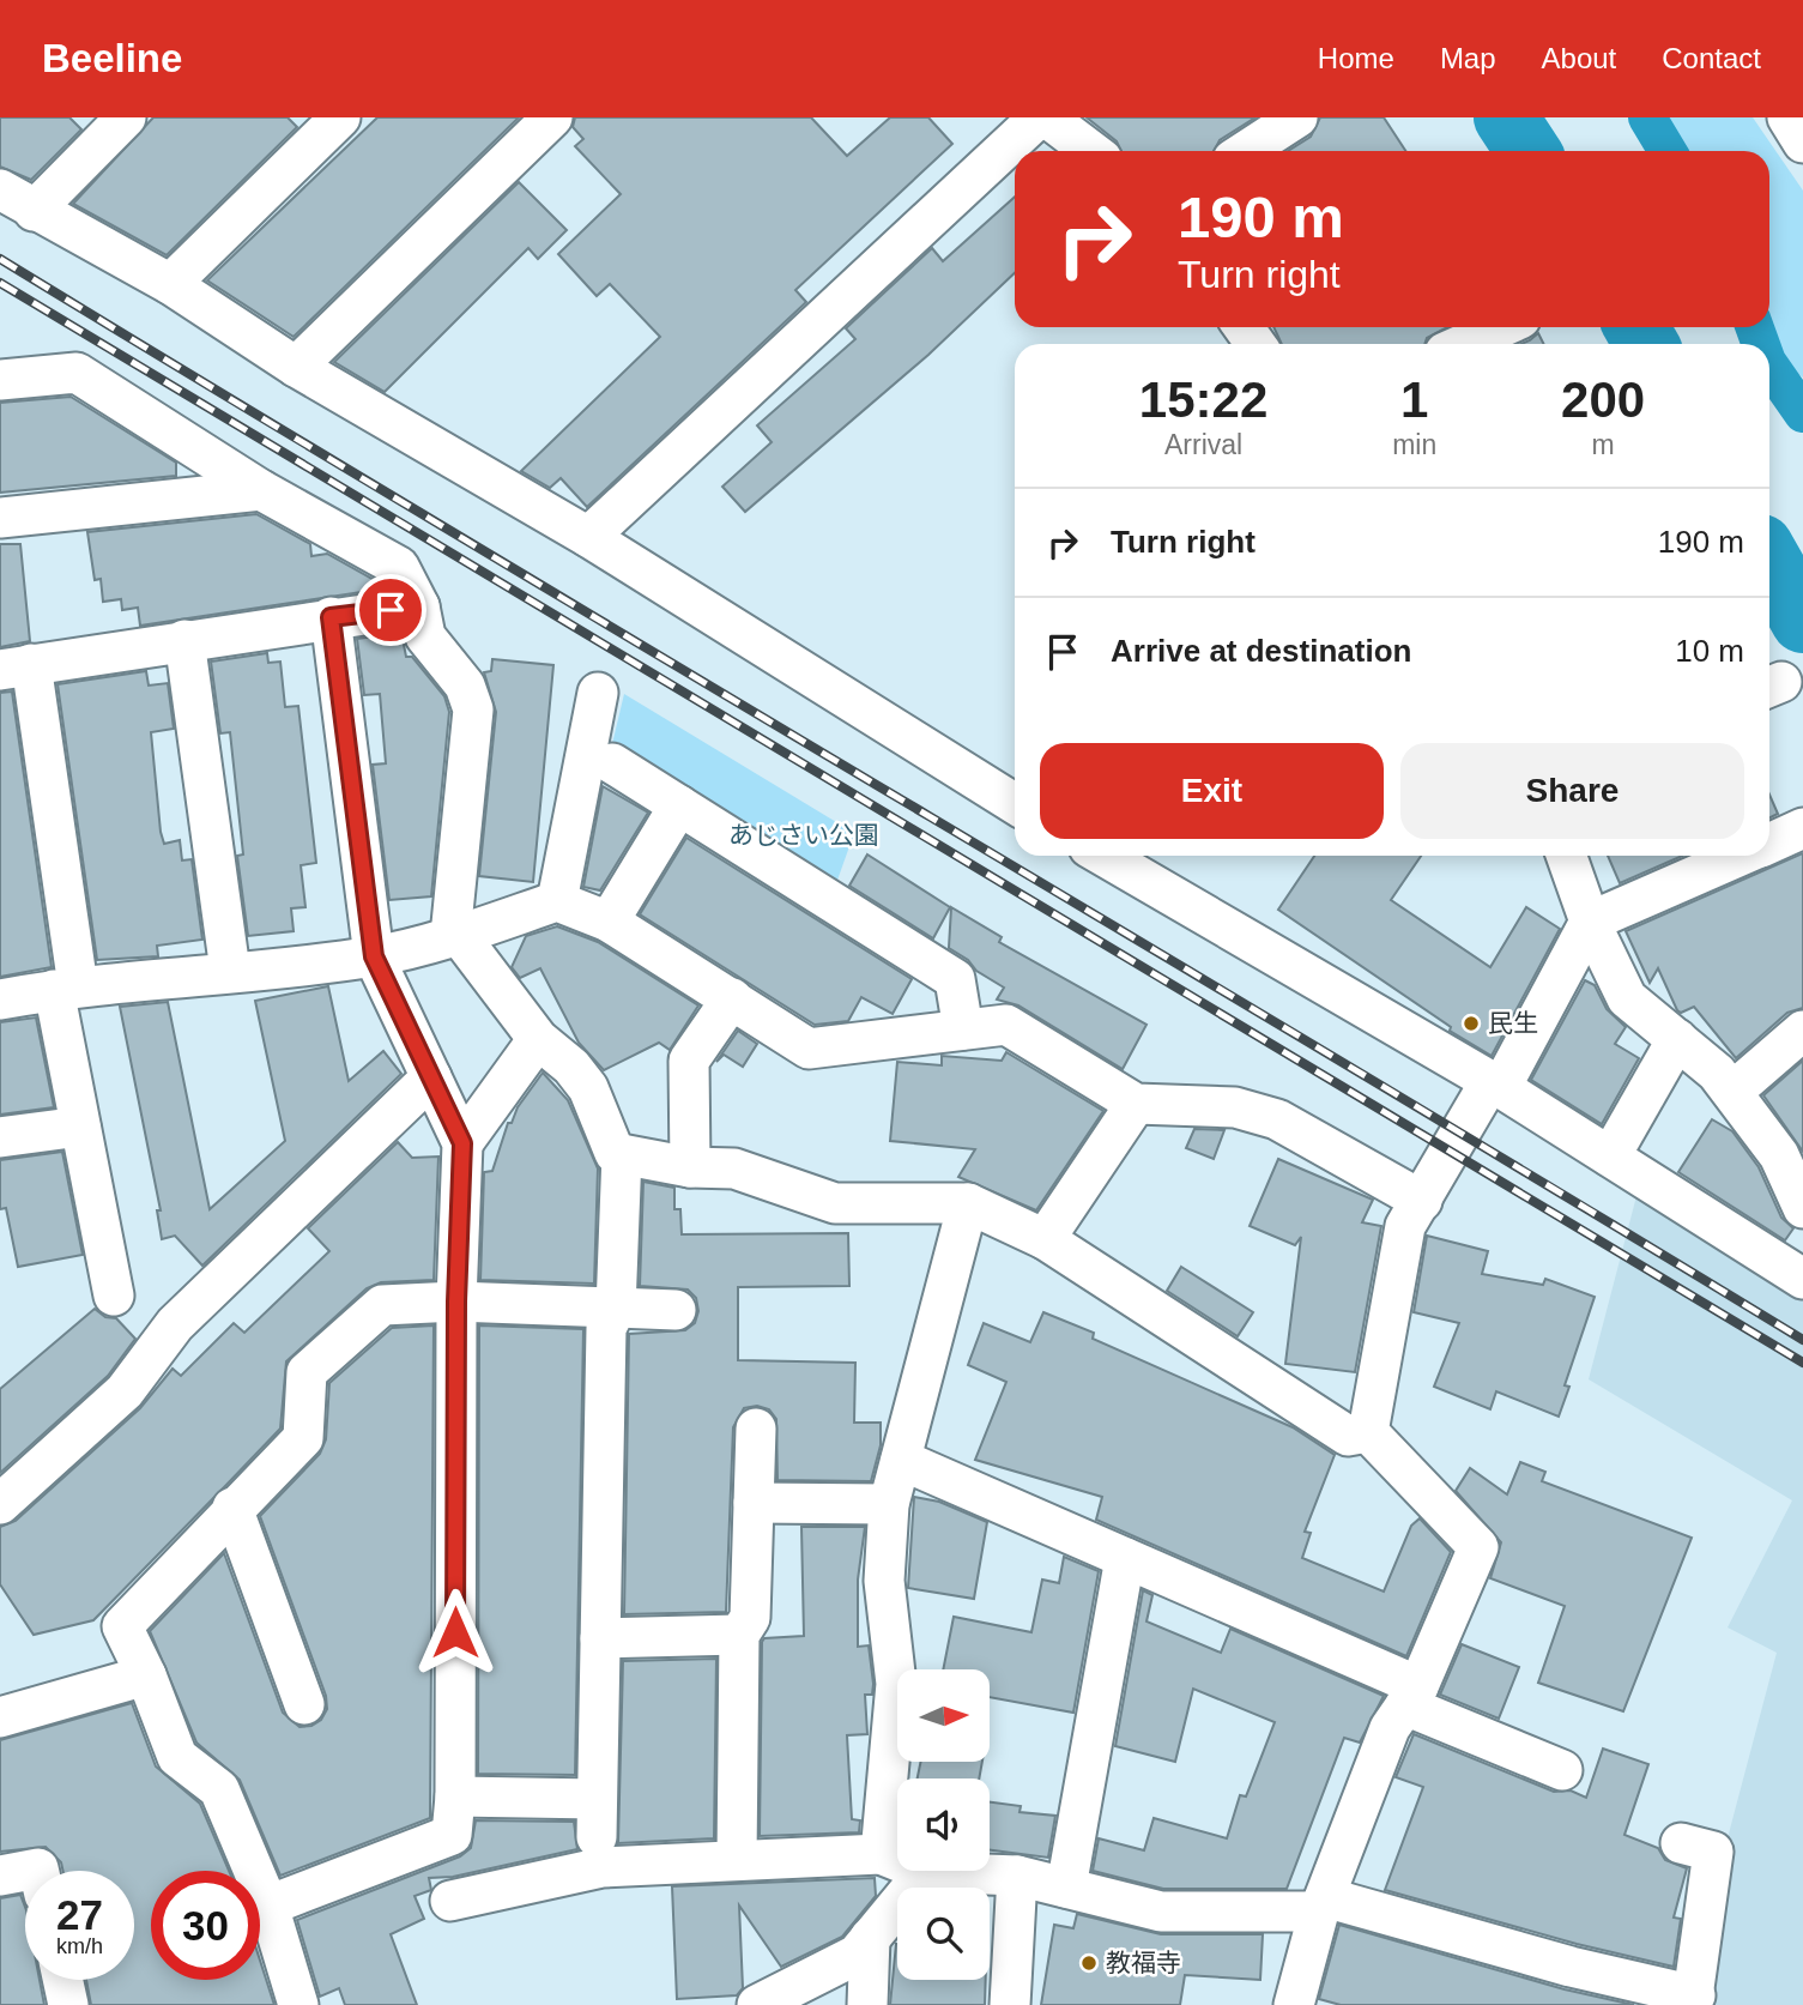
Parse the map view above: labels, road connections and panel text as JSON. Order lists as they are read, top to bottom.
{
  "parks": ["あじさい公園"],
  "places": ["民生", "教福寺"],
  "north": "right",
  "page": {
    "header": "Beeline",
    "nav": [
      "Home",
      "Map",
      "About",
      "Contact"
    ],
    "turn": ["190 m", "Turn right"],
    "eta": [
      "15:22",
      "Arrival",
      "1",
      "min",
      "200",
      "m"
    ],
    "list": [
      {
        "name": "Turn right",
        "value": "190 m"
      },
      {
        "name": "Arrive at destination",
        "value": "10 m"
      }
    ],
    "buttons": ["Exit", "Share"],
    "speed": "27 km/h",
    "limit": "30"
  }
}
